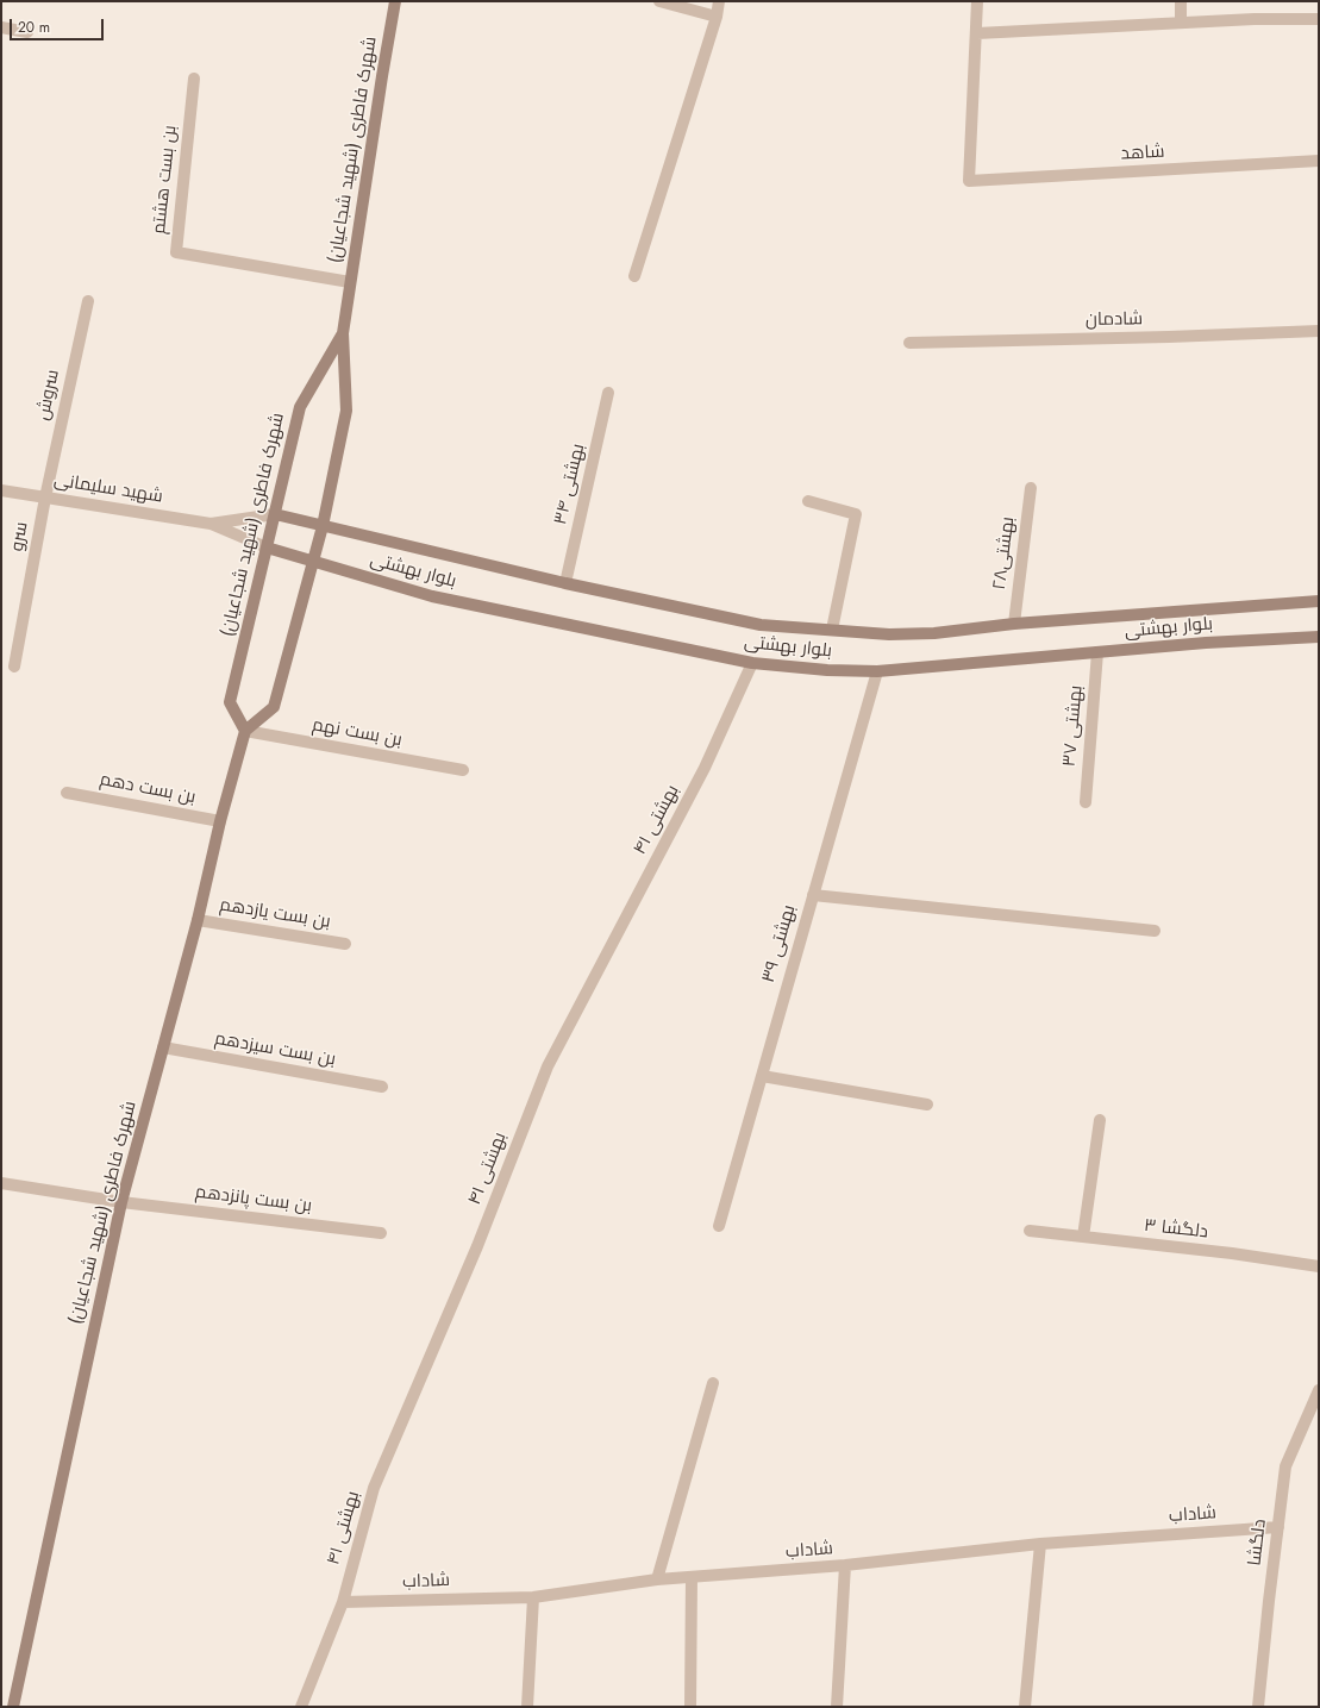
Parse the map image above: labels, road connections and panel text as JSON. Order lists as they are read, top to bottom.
{
  "streets": {
    "main road": ["شهرک فاطری (شهید شجاعیان)", "بلوار بهشتی"],
    "street": [
      "شاهد",
      "بن بست هشتم",
      "شادمان",
      "سروش",
      "بهشتی ۳۴",
      "شهید سلیمانی",
      "سرو",
      "بهشتی۲۸",
      "بهشتی ٣٧",
      "بن بست نهم",
      "بن بست دهم",
      "بهشتی ۴۱",
      "بن بست یازدهم",
      "بهشتی ۳۹",
      "بن بست سیزدهم",
      "بن بست پانزدهم",
      "دلگشا ۳",
      "شاداب",
      "دلگشا"
    ]
  },
  "crossings": [
    ["شهرک فاطری (شهید شجاعیان)", "بن بست هشتم"],
    ["شهرک فاطری (شهید شجاعیان)", "شهید سلیمانی"],
    ["شهرک فاطری (شهید شجاعیان)", "بلوار بهشتی"],
    ["شهرک فاطری (شهید شجاعیان)", "بن بست نهم"],
    ["شهرک فاطری (شهید شجاعیان)", "بن بست دهم"],
    ["شهرک فاطری (شهید شجاعیان)", "بن بست یازدهم"],
    ["شهرک فاطری (شهید شجاعیان)", "بن بست سیزدهم"],
    ["شهرک فاطری (شهید شجاعیان)", "بن بست پانزدهم"],
    ["سروش", "شهید سلیمانی"],
    ["سروش", "سرو"],
    ["بهشتی ۳۴", "بلوار بهشتی"],
    ["شهید سلیمانی", "سرو"],
    ["شهید سلیمانی", "بلوار بهشتی"],
    ["بهشتی۲۸", "بلوار بهشتی"],
    ["بلوار بهشتی", "بهشتی ٣٧"],
    ["بلوار بهشتی", "بهشتی ۴۱"],
    ["بلوار بهشتی", "بهشتی ۳۹"],
    ["بهشتی ۴۱", "شاداب"],
    ["شاداب", "دلگشا"]
  ],
  "scale_bar": "20 m"
}
